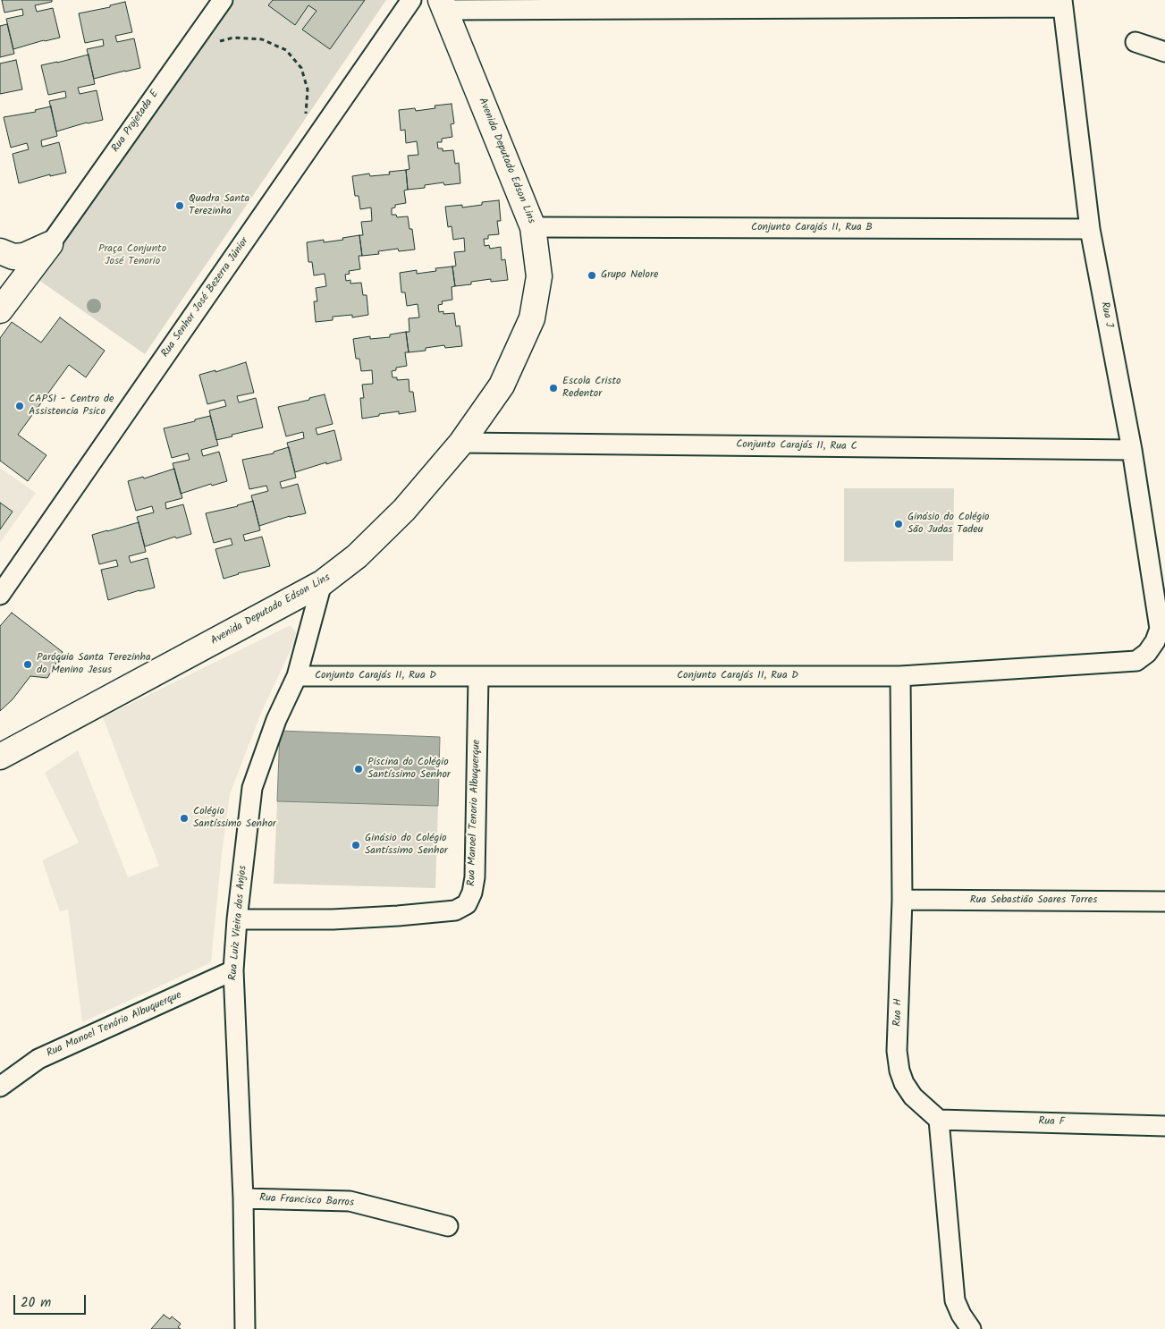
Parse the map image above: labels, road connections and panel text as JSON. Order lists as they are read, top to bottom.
{
  "streets": {
    "street": [
      "Rua Projetada E",
      "Avenida Deputado Edson Lins",
      "Conjunto Carajás II, Rua B",
      "Rua Senhor José Bezerra Júnior",
      "Rua J",
      "Conjunto Carajás II, Rua C",
      "Conjunto Carajás II, Rua D",
      "Rua Manoel Tenorio Albuquerque",
      "Rua Sebastião Soares Torres",
      "Rua Luiz Vieira dos Anjos",
      "Rua H",
      "Rua Manoel Tenório Albuquerque",
      "Rua F",
      "Rua Francisco Barros"
    ]
  },
  "crossings": [
    ["Avenida Deputado Edson Lins", "Conjunto Carajás II, Rua B"],
    ["Avenida Deputado Edson Lins", "Conjunto Carajás II, Rua C"],
    ["Avenida Deputado Edson Lins", "Rua Luiz Vieira dos Anjos"],
    ["Conjunto Carajás II, Rua B", "Rua J"],
    ["Rua J", "Conjunto Carajás II, Rua C"],
    ["Rua J", "Conjunto Carajás II, Rua D"],
    ["Conjunto Carajás II, Rua D", "Rua Manoel Tenorio Albuquerque"],
    ["Conjunto Carajás II, Rua D", "Rua Luiz Vieira dos Anjos"],
    ["Conjunto Carajás II, Rua D", "Rua H"],
    ["Rua Manoel Tenorio Albuquerque", "Rua Luiz Vieira dos Anjos"],
    ["Rua Sebastião Soares Torres", "Rua H"],
    ["Rua Luiz Vieira dos Anjos", "Rua Manoel Tenório Albuquerque"],
    ["Rua Luiz Vieira dos Anjos", "Rua Francisco Barros"],
    ["Rua H", "Rua F"]
  ],
  "parks": ["Praça Conjunto José Tenorio"],
  "places": [
    "Quadra Santa Terezinha",
    "Grupo Nelore",
    "Escola Cristo Redentor",
    "CAPSI - Centro de Assistencia Psico",
    "Ginásio do Colégio São Judas Tadeu",
    "Paróquia Santa Terezinha do Menino Jesus",
    "Piscina do Colégio Santíssimo Senhor",
    "Colégio Santíssimo Senhor",
    "Ginásio do Colégio Santíssimo Senhor"
  ],
  "scale_bar": "20 m"
}
